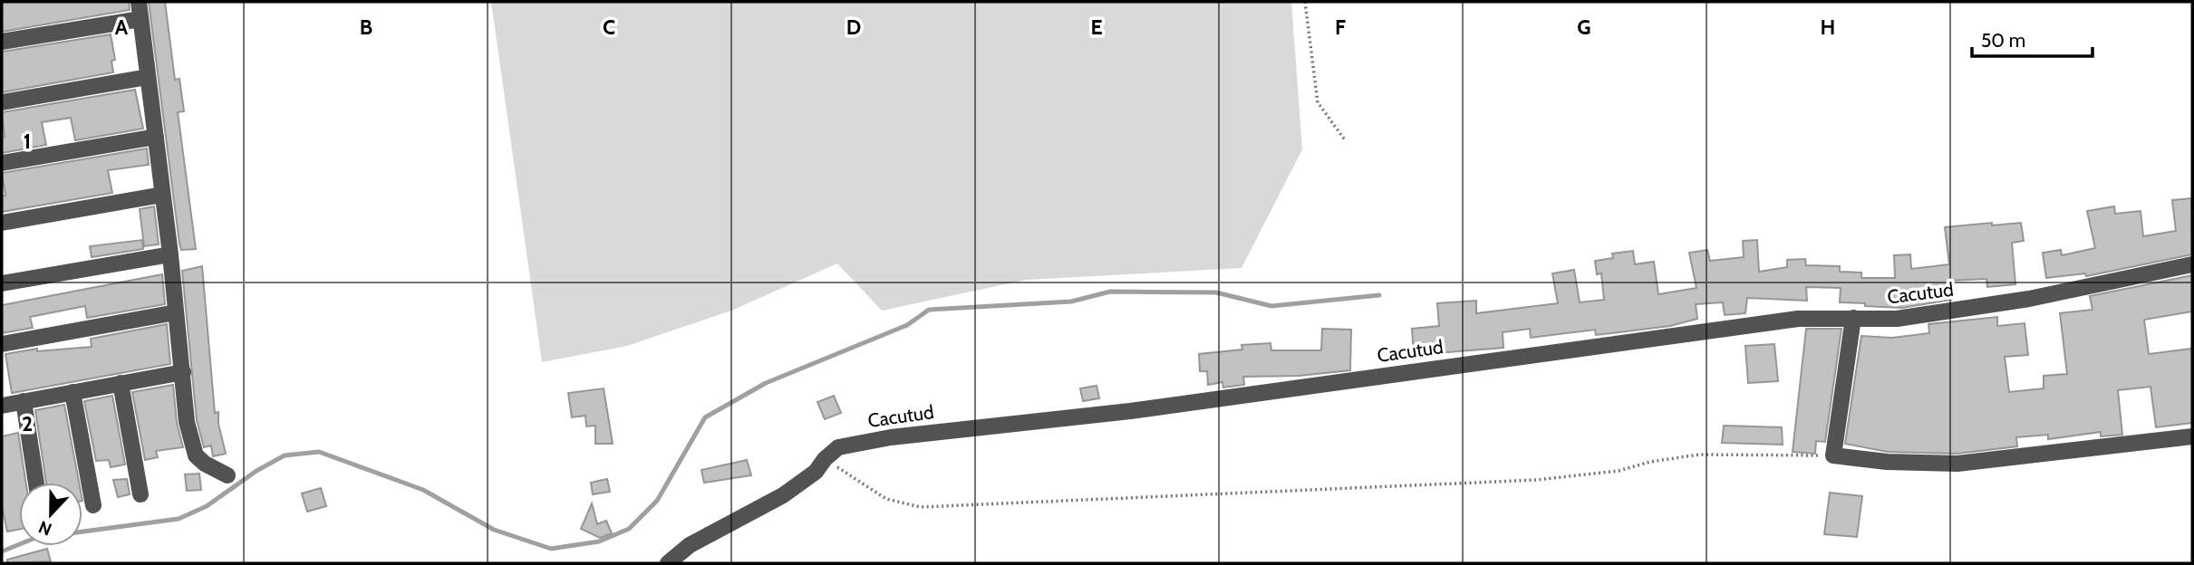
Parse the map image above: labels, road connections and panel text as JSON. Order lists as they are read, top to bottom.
{
  "streets": {
    "street": ["Cacutud"]
  },
  "scale_bar": "50 m",
  "north": "bottom",
  "grid": {
    "columns": [
      "A",
      "B",
      "C",
      "D",
      "E",
      "F",
      "G",
      "H"
    ],
    "rows": ["1", "2"]
  }
}
